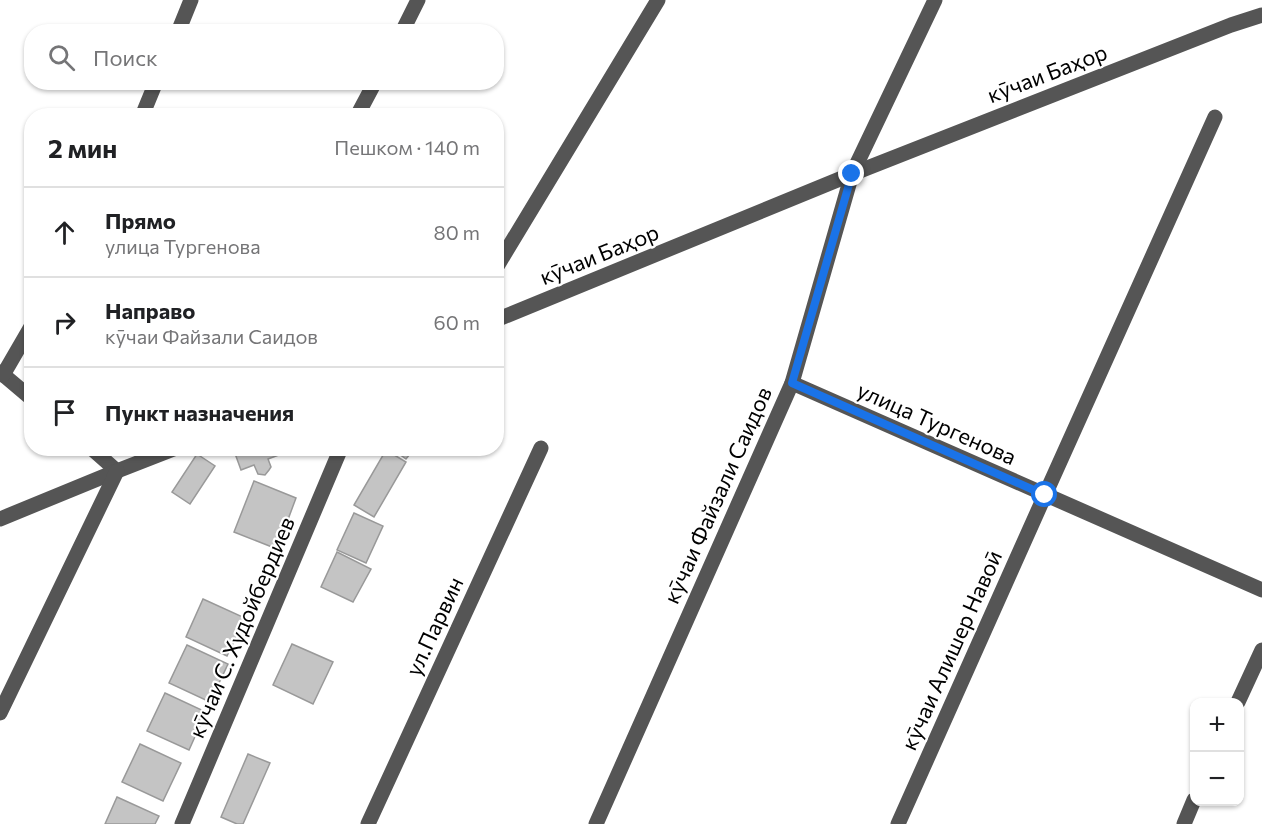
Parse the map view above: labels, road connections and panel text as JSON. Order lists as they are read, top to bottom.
{
  "streets": {
    "street": [
      "кӯчаи Баҳор",
      "улица Тургенова",
      "кӯчаи Файзали Саидов",
      "ул.Парвин",
      "кӯчаи С. Худойбердиев",
      "кӯчаи Алишер Навоӣ"
    ]
  },
  "crossings": [
    ["кӯчаи Баҳор", "кӯчаи Файзали Саидов"],
    ["улица Тургенова", "кӯчаи Файзали Саидов"],
    ["улица Тургенова", "кӯчаи Алишер Навоӣ"]
  ],
  "page": {
    "search": "Поиск",
    "heading": ["2 мин", "Пешком · 140 m"],
    "list": [
      ["Прямо", "улица Тургенова", "80 m"],
      ["Направо", "кӯчаи Файзали Саидов", "60 m"],
      "Пункт назначения"
    ],
    "map_buttons": ["+", "−"]
  }
}
